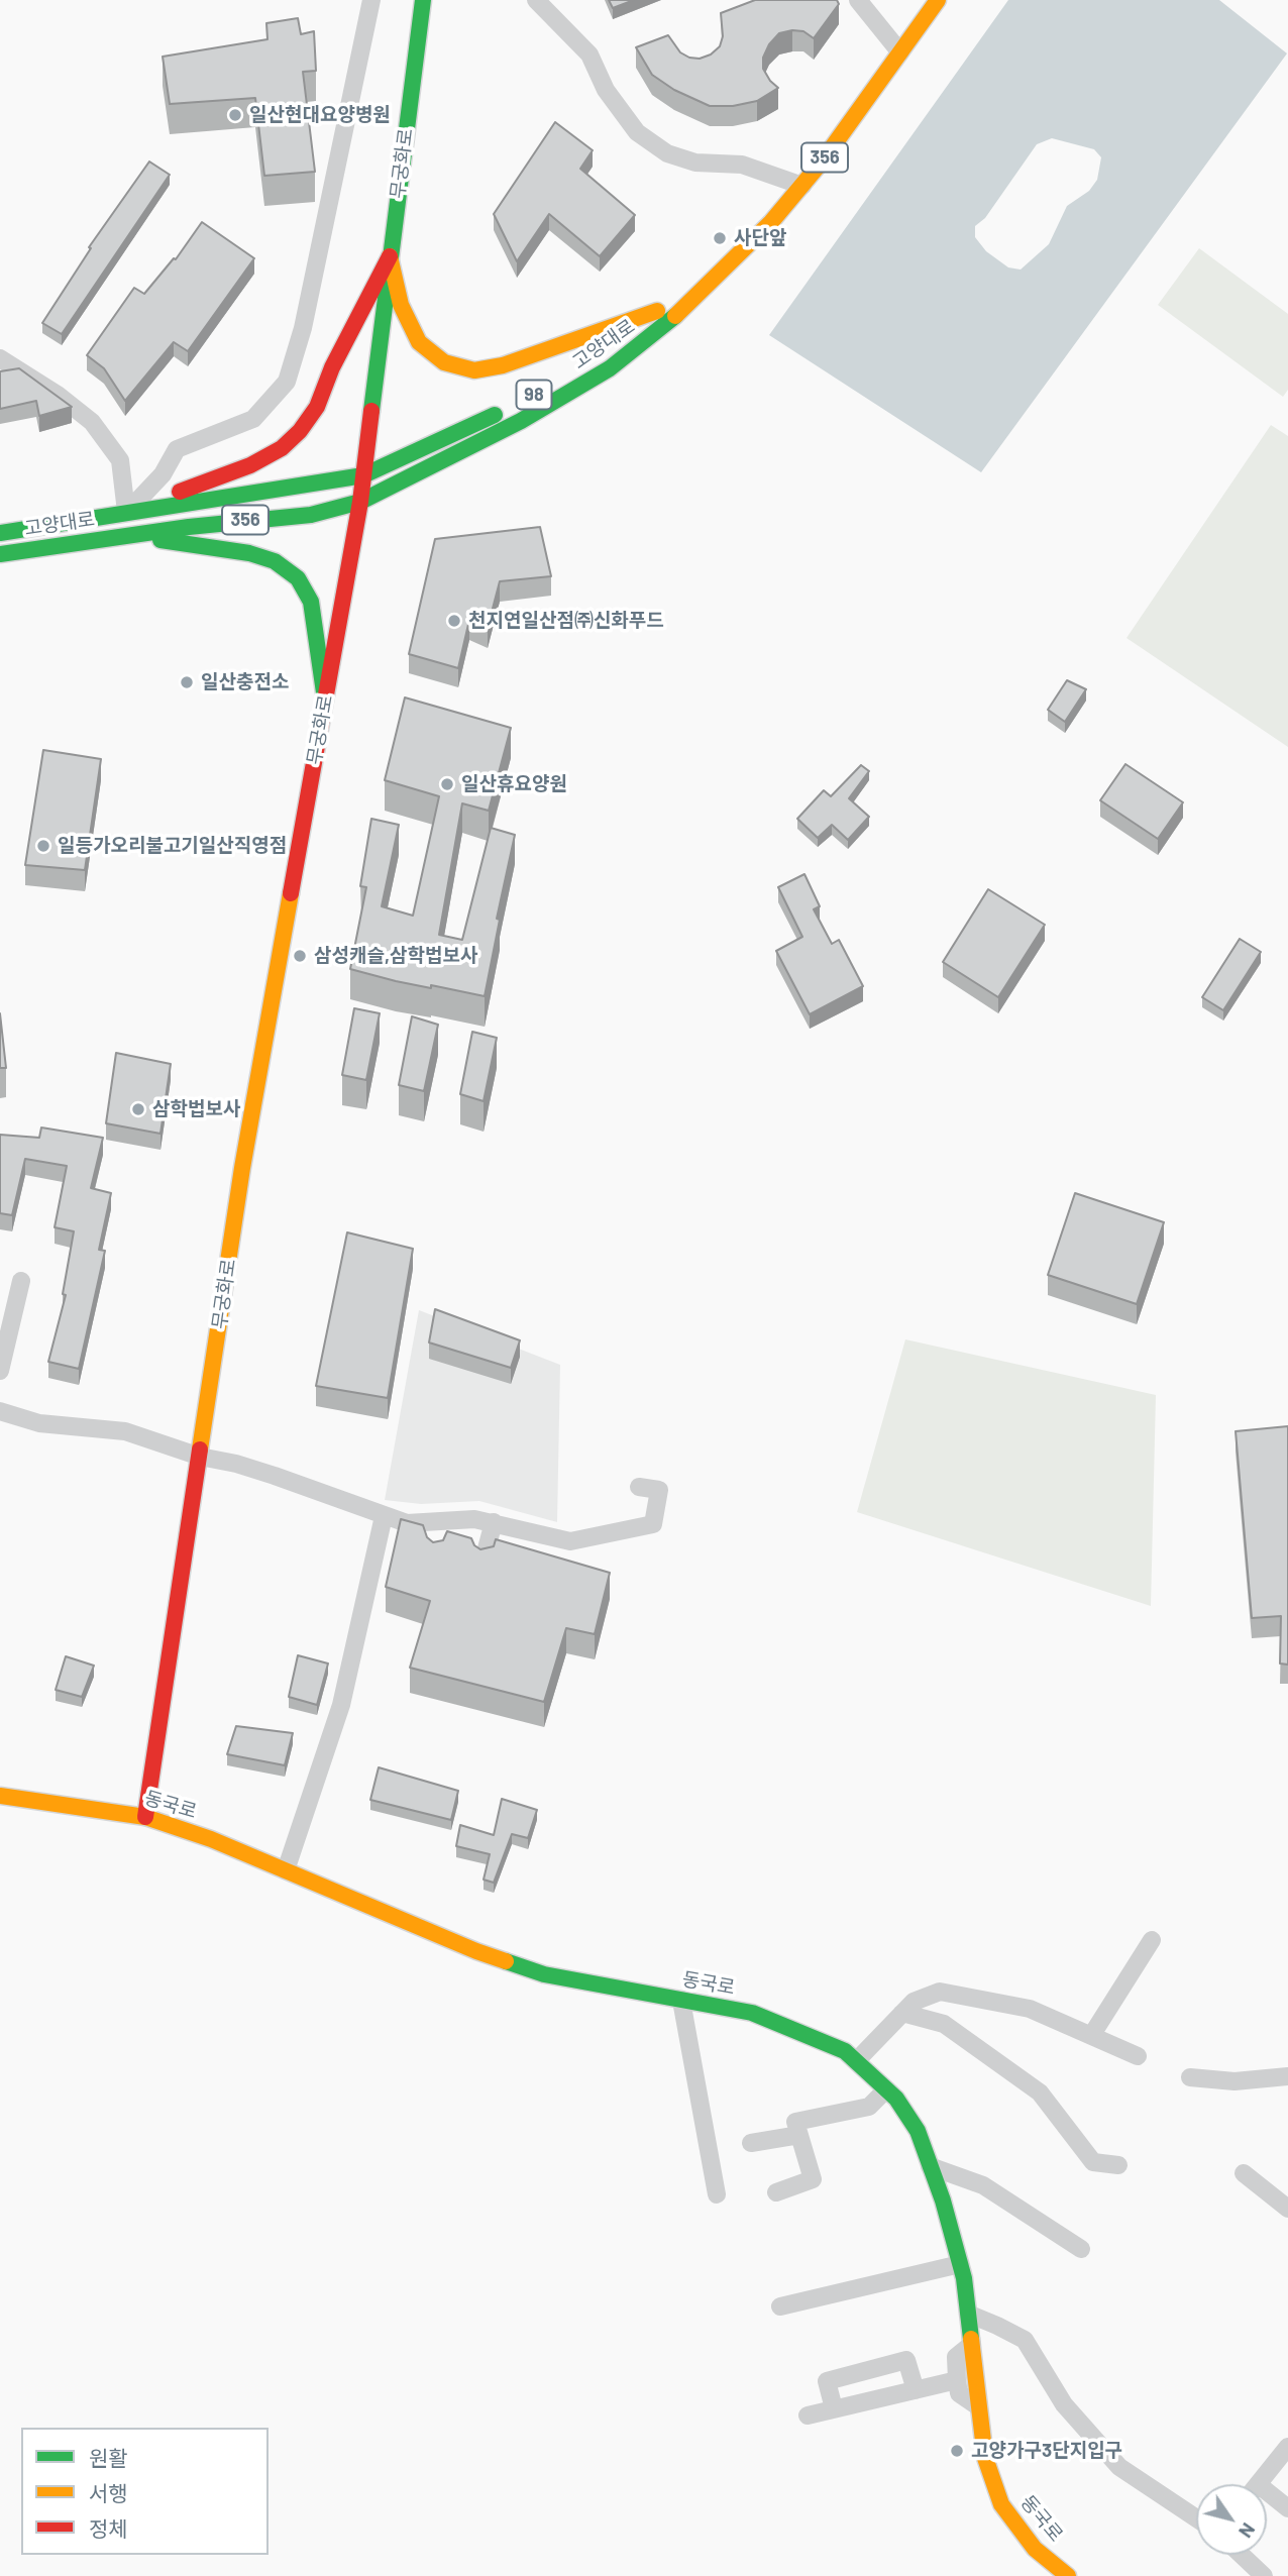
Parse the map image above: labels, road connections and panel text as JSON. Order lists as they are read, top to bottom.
{
  "streets": {
    "main road": [
      "356",
      "무궁화로",
      "고양대로",
      "98",
      "동국로"
    ]
  },
  "crossings": [
    ["무궁화로", "고양대로"],
    ["무궁화로", "동국로"]
  ],
  "places": [
    "일산현대요양병원",
    "사단앞",
    "천지연일산점㈜신화푸드",
    "일산충전소",
    "일산휴요양원",
    "일등가오리불고기일산직영점",
    "삼성캐슬,삼학법보사",
    "삼학법보사",
    "고양가구3단지입구"
  ],
  "legend": ["원활", "서행", "정체"],
  "north": "bottom right"
}
